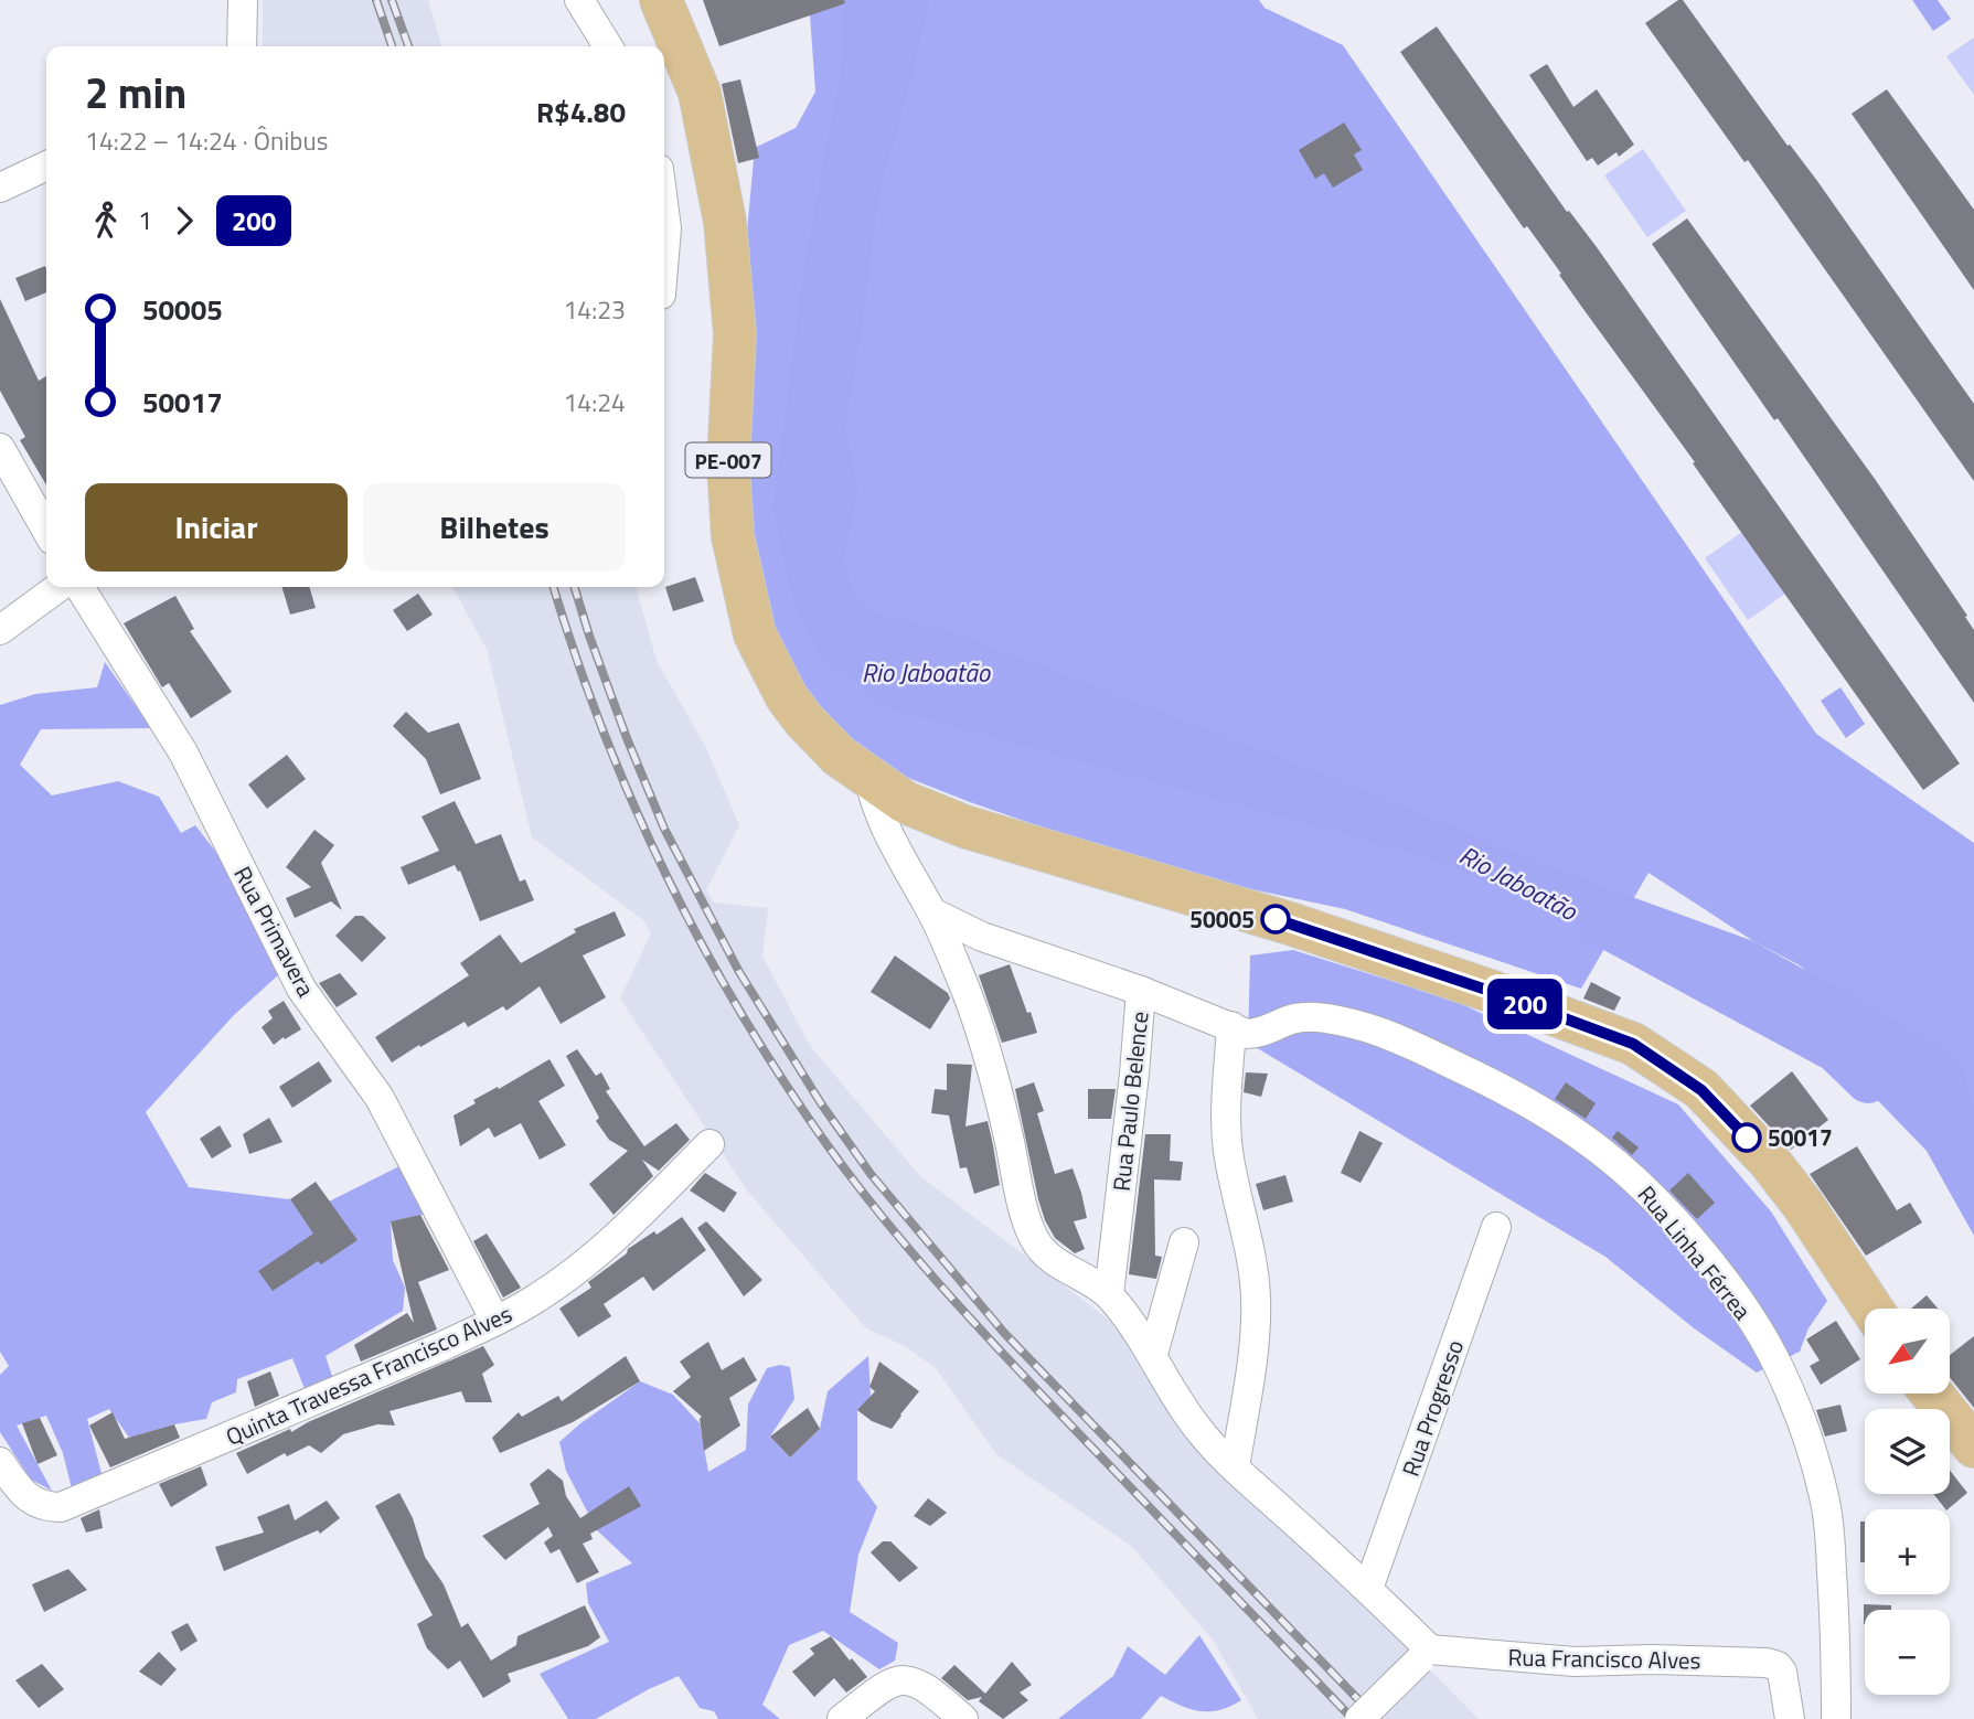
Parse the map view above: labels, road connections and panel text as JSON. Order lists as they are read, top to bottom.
{
  "streets": {
    "main road": ["PE-007"],
    "street": [
      "Rua Primavera",
      "Rua Paulo Belence",
      "Rua Linha Férrea",
      "Quinta Travessa Francisco Alves",
      "Rua Progresso",
      "Rua Francisco Alves"
    ]
  },
  "crossings": [
    ["Rua Primavera", "Quinta Travessa Francisco Alves"],
    ["Rua Paulo Belence", "Rua Linha Férrea"]
  ],
  "water": ["Rio Jaboatão"],
  "places": ["50005", "50017"],
  "lines": ["bus line 200"],
  "north": "bottom left",
  "page": {
    "on_map": "200",
    "heading": ["2 min", "14:22 – 14:24 · Ônibus", "R$4.80"],
    "legs": ["1", "200"],
    "list": [
      {
        "name": "50005",
        "value": "14:23"
      },
      {
        "name": "50017",
        "value": "14:24"
      }
    ],
    "buttons": ["Iniciar", "Bilhetes"],
    "map_buttons": ["+", "−"]
  }
}
